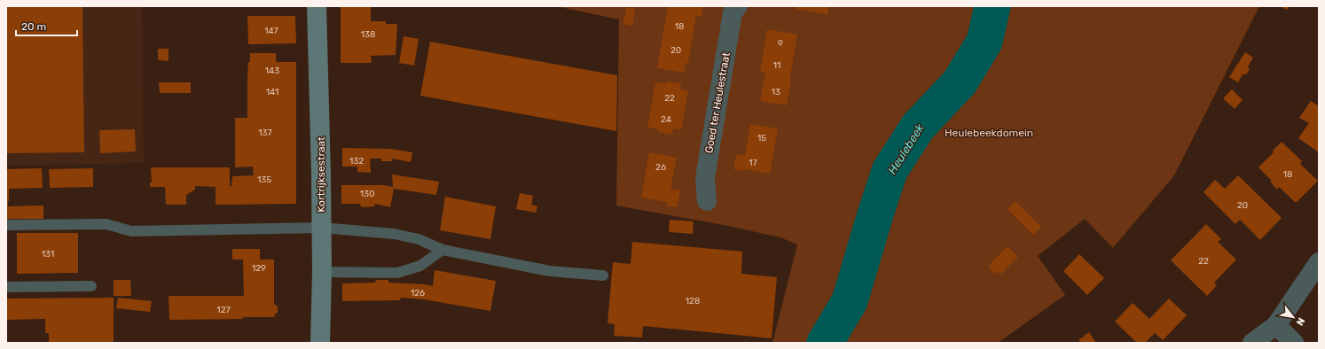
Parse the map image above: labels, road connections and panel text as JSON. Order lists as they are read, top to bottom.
{
  "streets": {
    "street": ["Goed ter Heulestraat", "Kortrijksestraat"]
  },
  "water": ["Heulebeek"],
  "parks": ["Heulebeekdomein"],
  "house_numbers": [
    "18",
    "147",
    "138",
    "9",
    "20",
    "11",
    "143",
    "141",
    "13",
    "22",
    "24",
    "137",
    "15",
    "132",
    "17",
    "26",
    "18",
    "135",
    "130",
    "20",
    "131",
    "22",
    "129",
    "126",
    "128",
    "127"
  ],
  "scale_bar": "20 m",
  "north": "bottom right"
}
